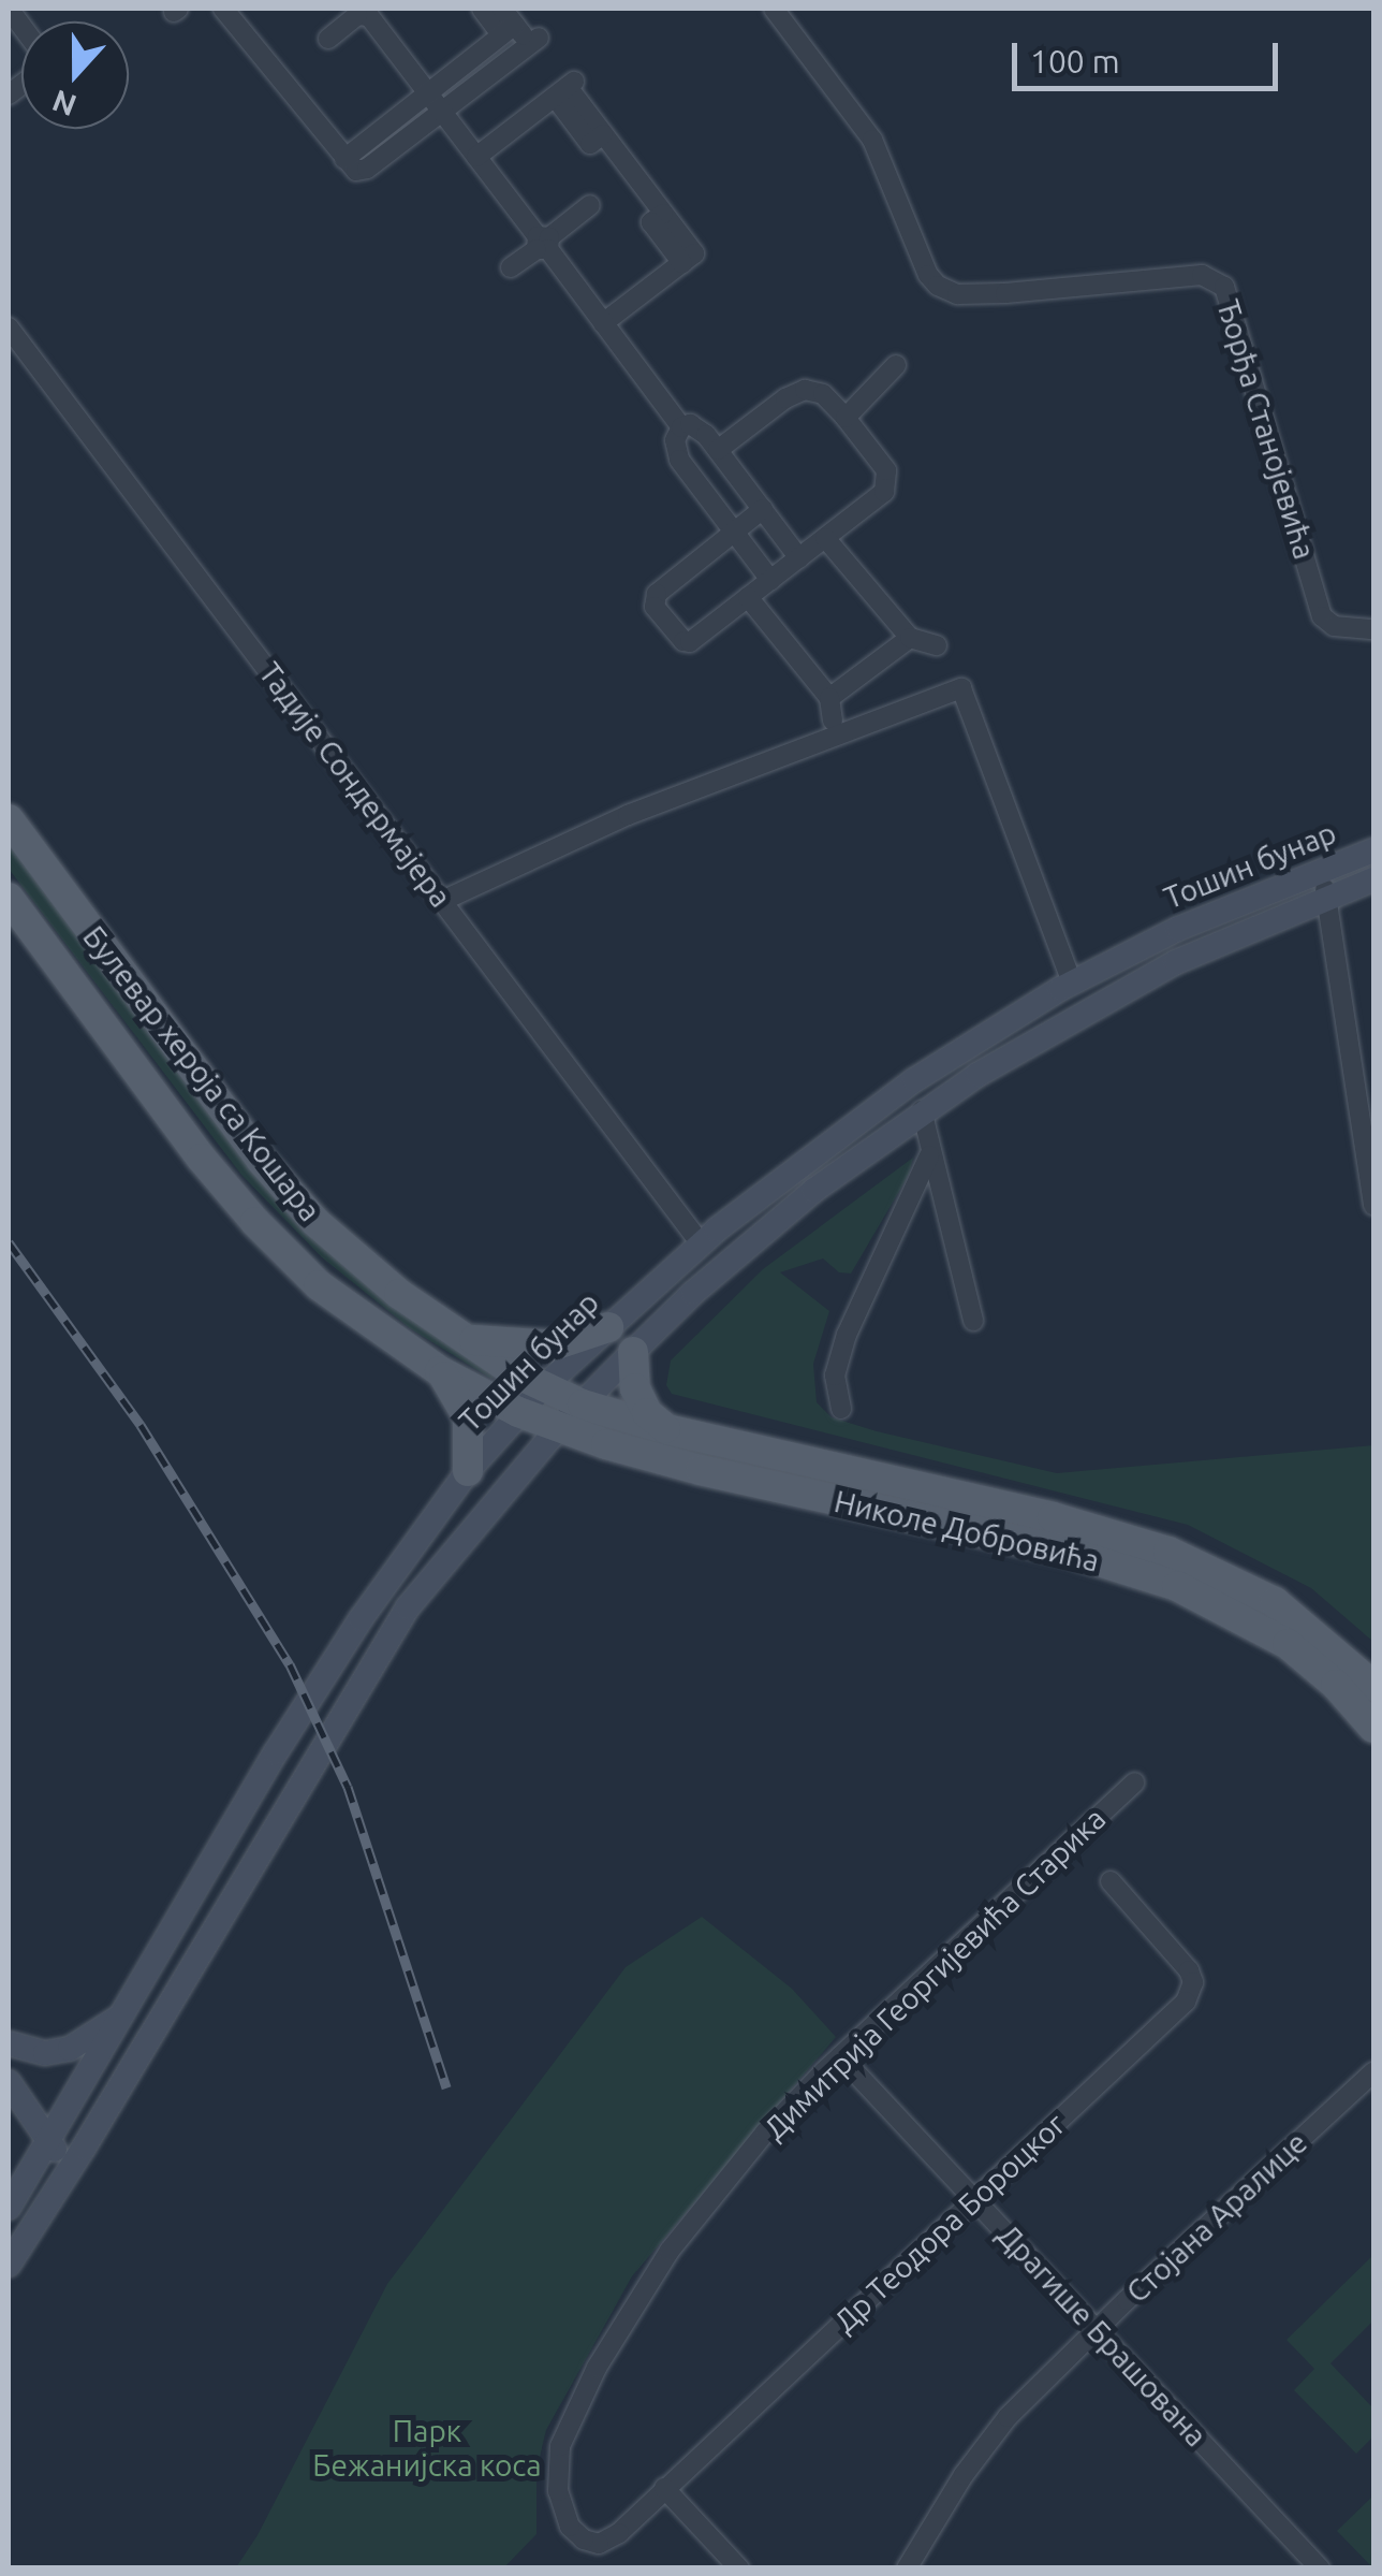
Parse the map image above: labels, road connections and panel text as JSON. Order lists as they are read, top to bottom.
{
  "streets": {
    "main road": ["Тошин бунар", "Булевар хероја са Кошара", "Николе Добровића"],
    "street": [
      "Ђорђа Станојевића",
      "Тадије Сондермајера",
      "Димитрија Георгијевића Старика",
      "Стојана Аралице",
      "Др Теодора Бороцког",
      "Драгише Брашована"
    ]
  },
  "crossings": [
    ["Тадије Сондермајера", "Тошин бунар"],
    ["Тошин бунар", "Булевар хероја са Кошара"],
    ["Тошин бунар", "Николе Добровића"],
    ["Булевар хероја са Кошара", "Николе Добровића"],
    ["Димитрија Георгијевића Старика", "Др Теодора Бороцког"],
    ["Димитрија Георгијевића Старика", "Драгише Брашована"],
    ["Стојана Аралице", "Драгише Брашована"],
    ["Др Теодора Бороцког", "Драгише Брашована"]
  ],
  "parks": ["Парк Бежанијска коса"],
  "scale_bar": "100 m",
  "north": "bottom"
}
